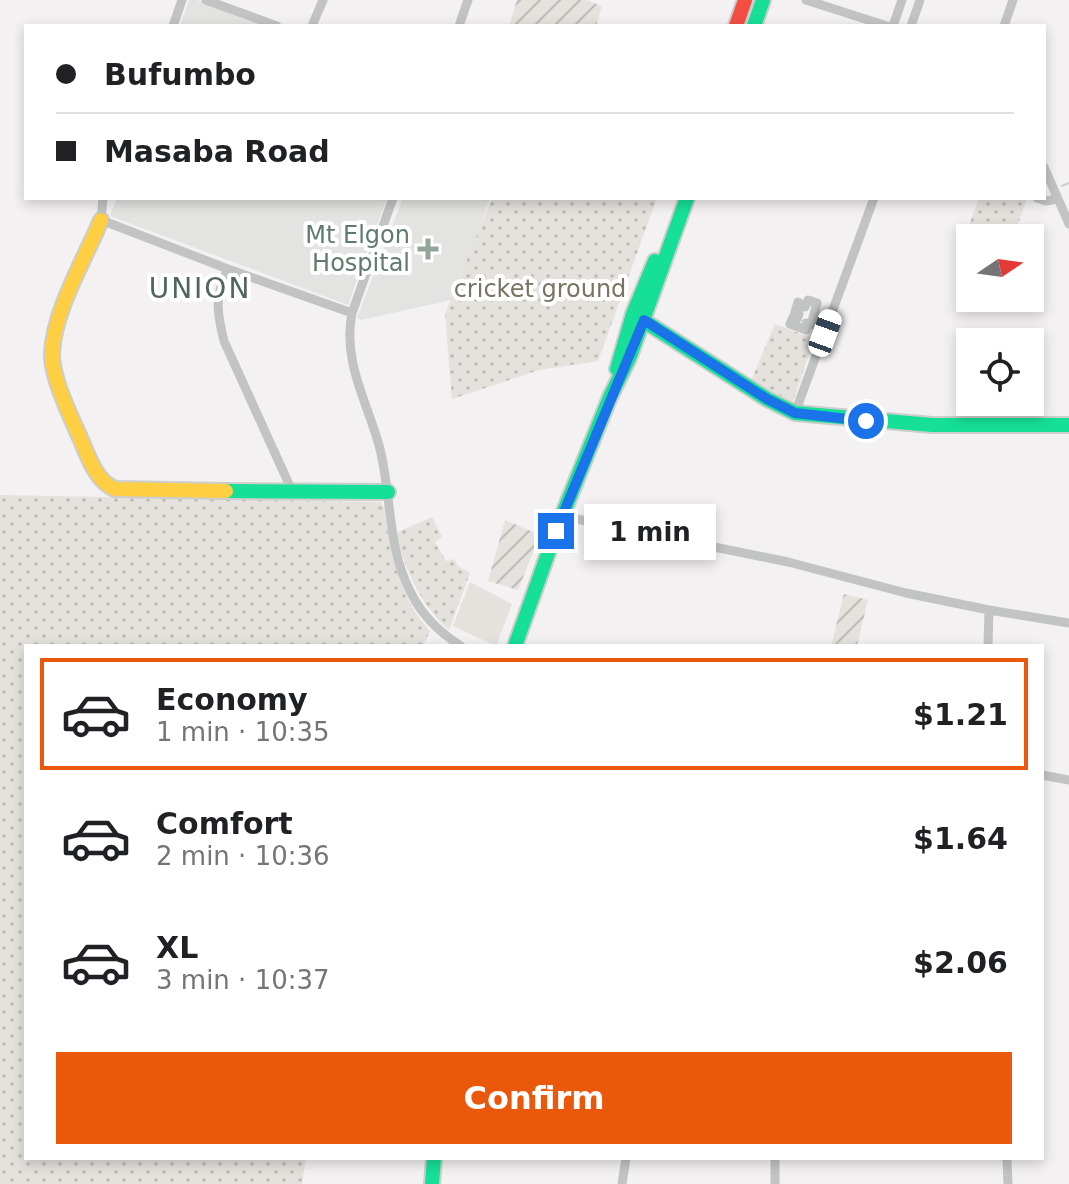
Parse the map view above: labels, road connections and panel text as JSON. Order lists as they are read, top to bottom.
{
  "districts": ["UNION"],
  "parks": ["cricket ground"],
  "places": {
    "health": ["Mt Elgon Hospital"]
  },
  "north": "right",
  "page": {
    "banner": ["Bufumbo", "Masaba Road"],
    "bubble": "1 min",
    "list": [
      {
        "name": "Economy",
        "note": "1 min · 10:35",
        "value": "$1.21"
      },
      {
        "name": "Comfort",
        "note": "2 min · 10:36",
        "value": "$1.64"
      },
      {
        "name": "XL",
        "note": "3 min · 10:37",
        "value": "$2.06"
      }
    ],
    "buttons": "Confirm"
  }
}
